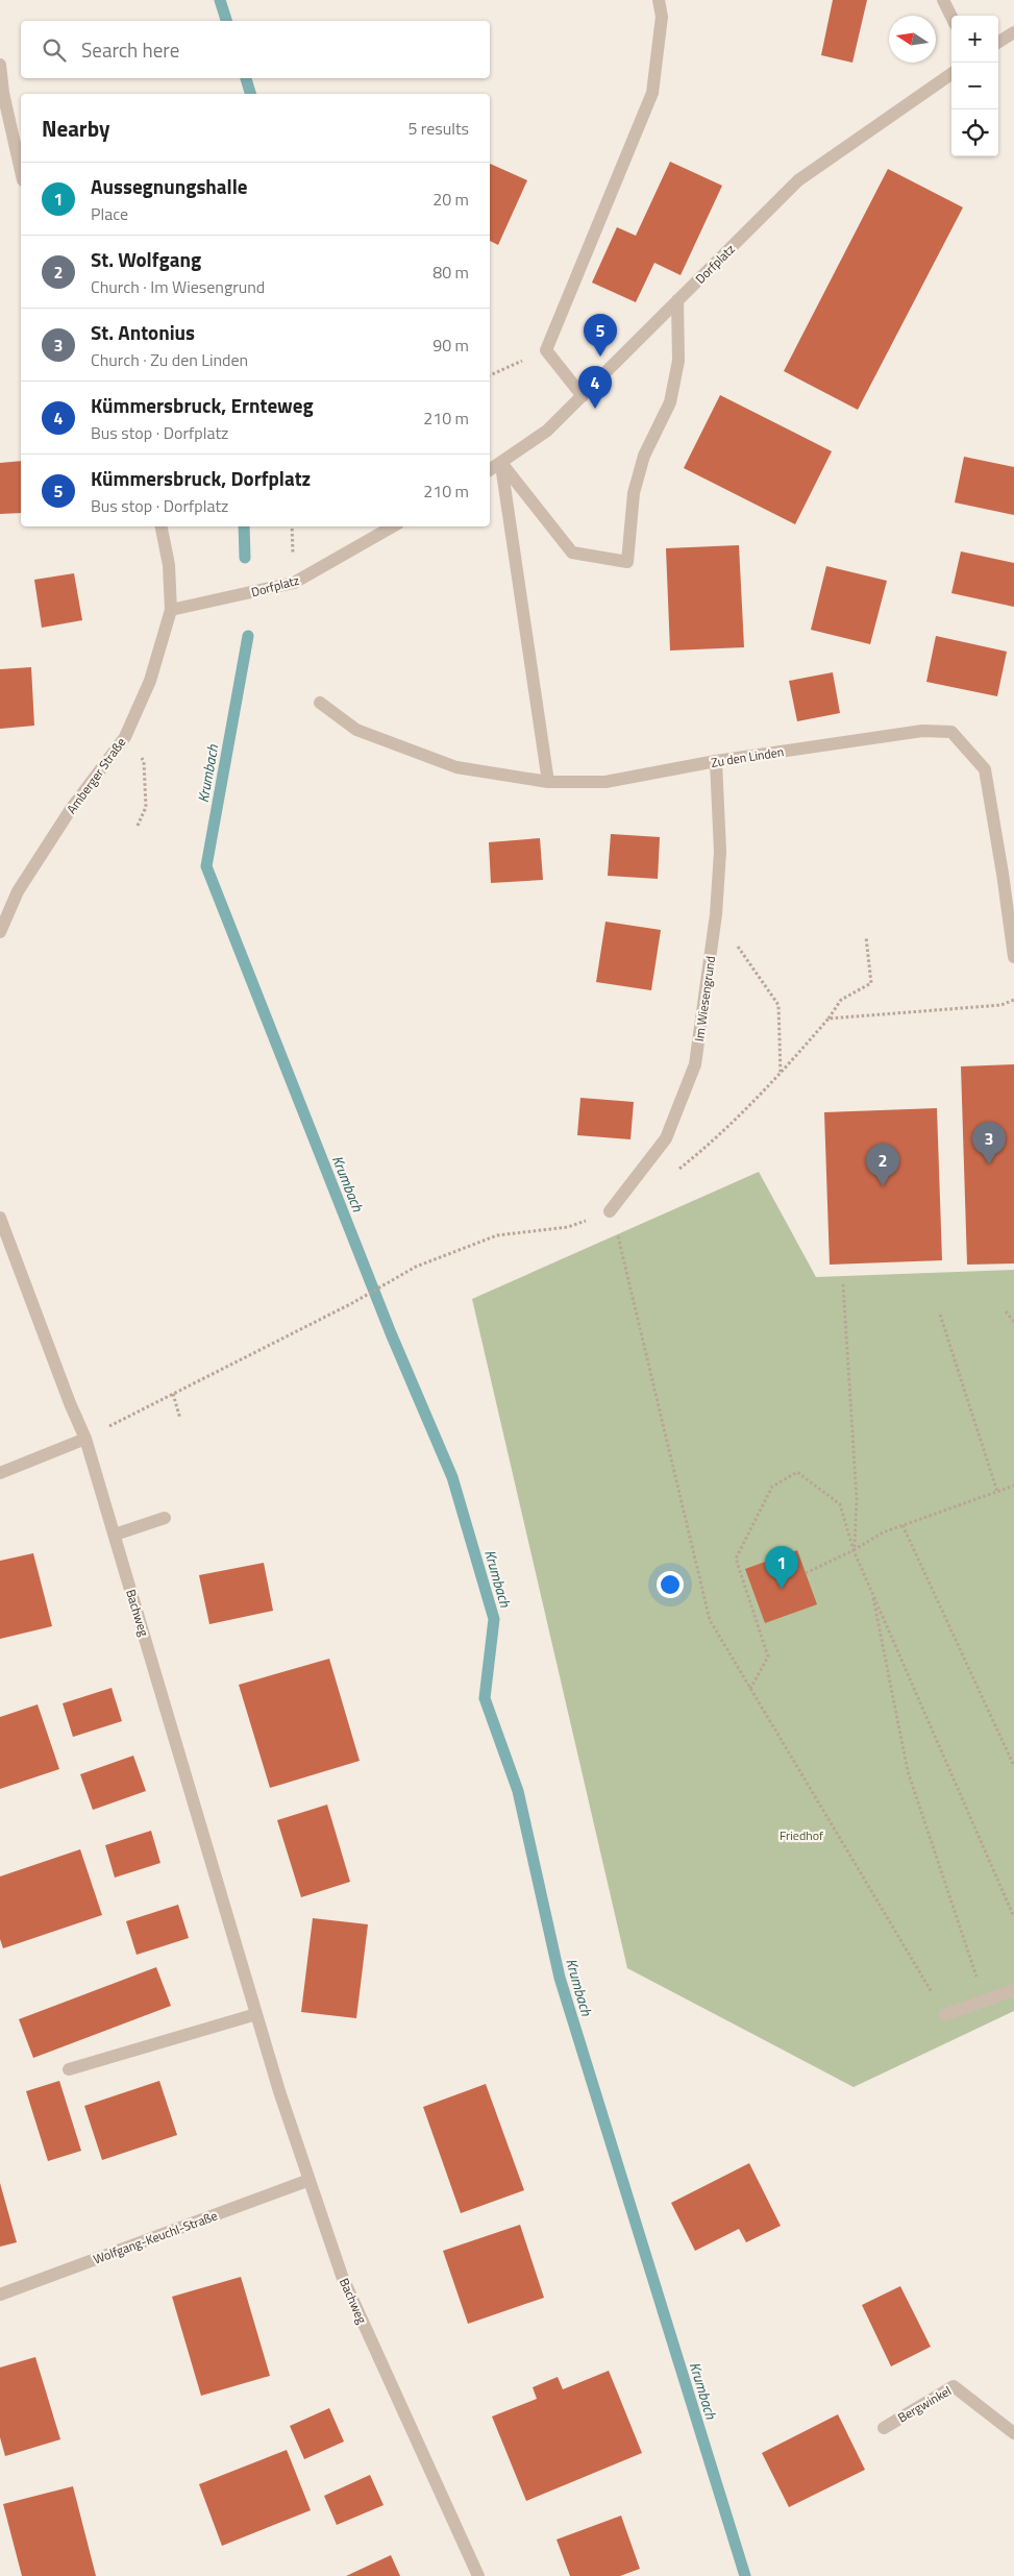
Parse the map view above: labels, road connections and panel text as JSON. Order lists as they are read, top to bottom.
{
  "streets": {
    "street": [
      "Dorfplatz",
      "Zu den Linden",
      "Amberger Straße",
      "Im Wiesengrund",
      "Bachweg",
      "Wolfgang-Keuchl-Straße",
      "Bergwinkel"
    ]
  },
  "crossings": [
    ["Dorfplatz", "Amberger Straße"],
    ["Zu den Linden", "Im Wiesengrund"],
    ["Bachweg", "Wolfgang-Keuchl-Straße"]
  ],
  "water": ["Krumbach"],
  "parks": ["Friedhof"],
  "north": "left",
  "page": {
    "map_buttons": ["+", "−"],
    "search": "Search here",
    "heading": ["Nearby", "5 results"],
    "list": [
      {
        "mark": "1",
        "name": "Aussegnungshalle",
        "note": "Place",
        "value": "20 m"
      },
      {
        "mark": "2",
        "name": "St. Wolfgang",
        "note": "Church · Im Wiesengrund",
        "value": "80 m"
      },
      {
        "mark": "3",
        "name": "St. Antonius",
        "note": "Church · Zu den Linden",
        "value": "90 m"
      },
      {
        "mark": "4",
        "name": "Kümmersbruck, Ernteweg",
        "note": "Bus stop · Dorfplatz",
        "value": "210 m"
      },
      {
        "mark": "5",
        "name": "Kümmersbruck, Dorfplatz",
        "note": "Bus stop · Dorfplatz",
        "value": "210 m"
      }
    ],
    "pins": [
      "5",
      "4",
      "3",
      "2",
      "1"
    ]
  }
}
